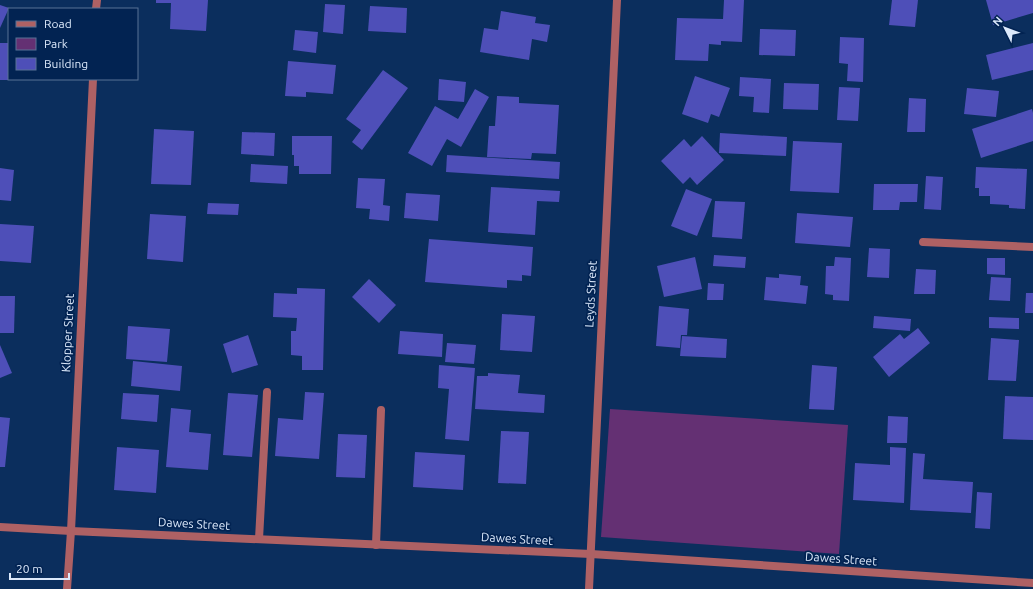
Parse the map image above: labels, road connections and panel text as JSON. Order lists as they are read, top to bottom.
{
  "streets": {
    "street": ["Leyds Street", "Klopper Street", "Dawes Street"]
  },
  "crossings": [
    ["Leyds Street", "Dawes Street"],
    ["Klopper Street", "Dawes Street"]
  ],
  "legend": ["Road", "Park", "Building"],
  "scale_bar": "20 m",
  "north": "top left"
}
